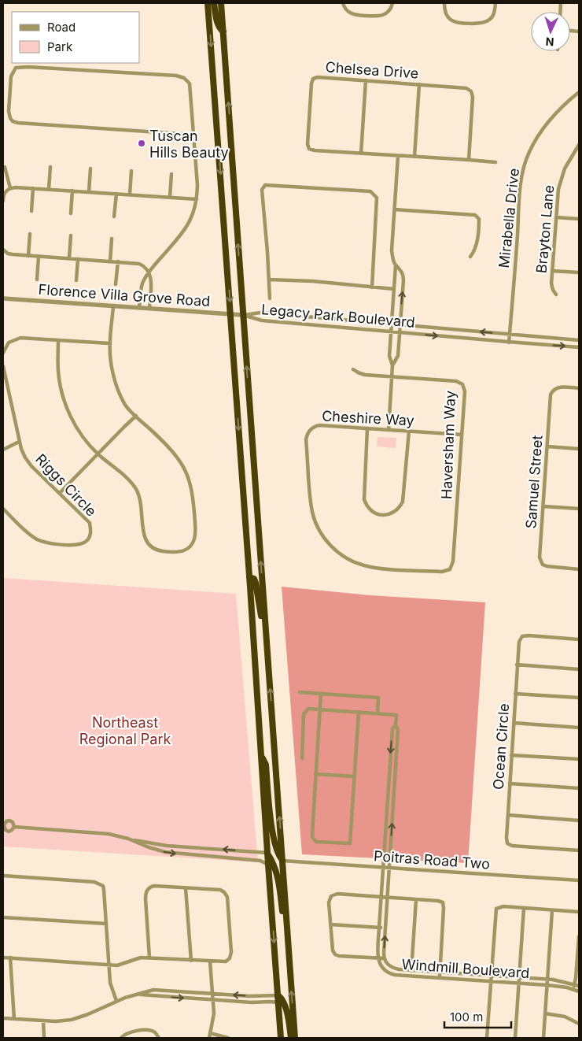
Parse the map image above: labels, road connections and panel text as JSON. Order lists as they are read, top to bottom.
{
  "streets": {
    "street": [
      "Chelsea Drive",
      "Mirabella Drive",
      "Brayton Lane",
      "Florence Villa Grove Road",
      "Legacy Park Boulevard",
      "Cheshire Way",
      "Haversham Way",
      "Samuel Street",
      "Riggs Circle",
      "Ocean Circle",
      "Poitras Road Two",
      "Windmill Boulevard"
    ]
  },
  "crossings": [
    ["Mirabella Drive", "Legacy Park Boulevard"],
    ["Florence Villa Grove Road", "Legacy Park Boulevard"],
    ["Cheshire Way", "Haversham Way"],
    ["Poitras Road Two", "Windmill Boulevard"]
  ],
  "parks": ["Northeast Regional Park"],
  "places": ["Tuscan Hills Beauty"],
  "legend": ["Road", "Park"],
  "scale_bar": "100 m",
  "north": "bottom"
}
